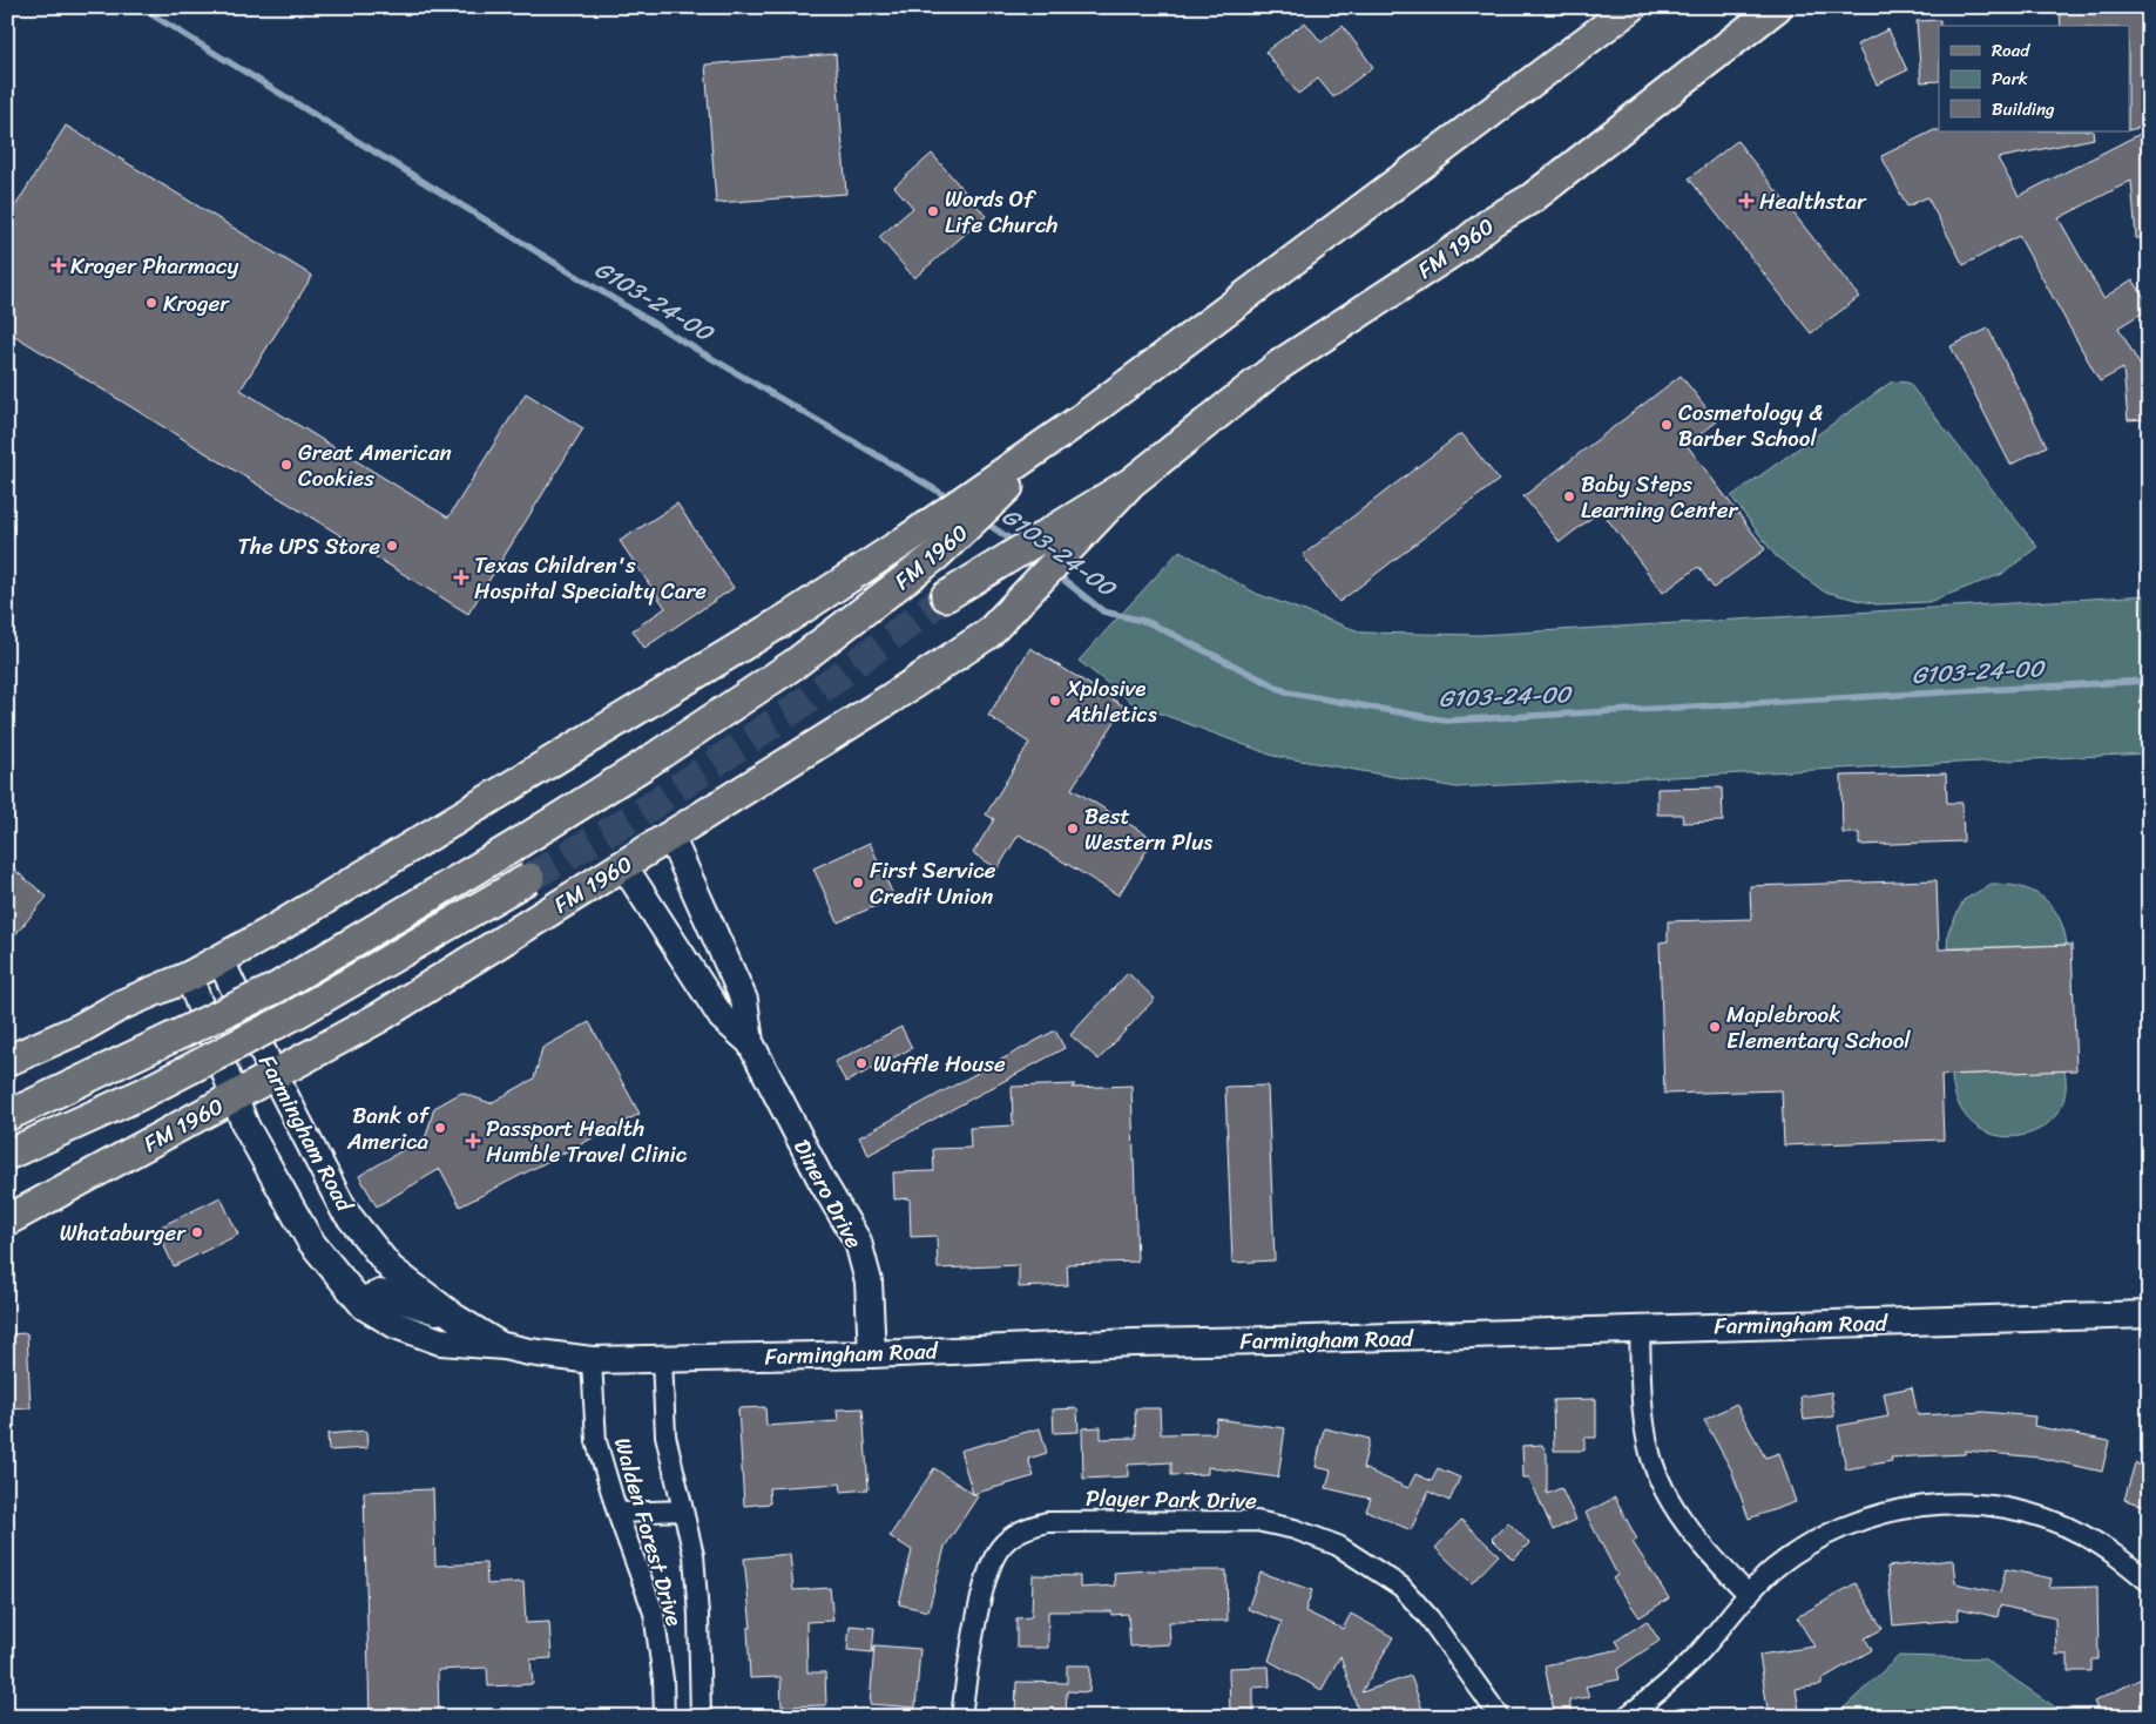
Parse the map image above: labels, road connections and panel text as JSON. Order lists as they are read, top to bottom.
{
  "streets": {
    "main road": ["FM 1960"],
    "street": [
      "Farmingham Road",
      "Dinero Drive",
      "Player Park Drive",
      "Walden Forest Drive"
    ]
  },
  "crossings": [
    ["FM 1960", "Farmingham Road"],
    ["FM 1960", "Dinero Drive"],
    ["Farmingham Road", "Dinero Drive"],
    ["Farmingham Road", "Walden Forest Drive"]
  ],
  "water": ["G103-24-00"],
  "places": {
    "health": [
      "Healthstar",
      "Kroger Pharmacy",
      "Texas Children's Hospital Specialty Care",
      "Passport Health Humble Travel Clinic"
    ],
    "other": [
      "Words Of Life Church",
      "Kroger",
      "Cosmetology & Barber School",
      "Great American Cookies",
      "Baby Steps Learning Center",
      "The UPS Store",
      "Xplosive Athletics",
      "Best Western Plus",
      "First Service Credit Union",
      "Maplebrook Elementary School",
      "Waffle House",
      "Bank of America",
      "Whataburger"
    ]
  },
  "legend": ["Road", "Park", "Building"]
}
